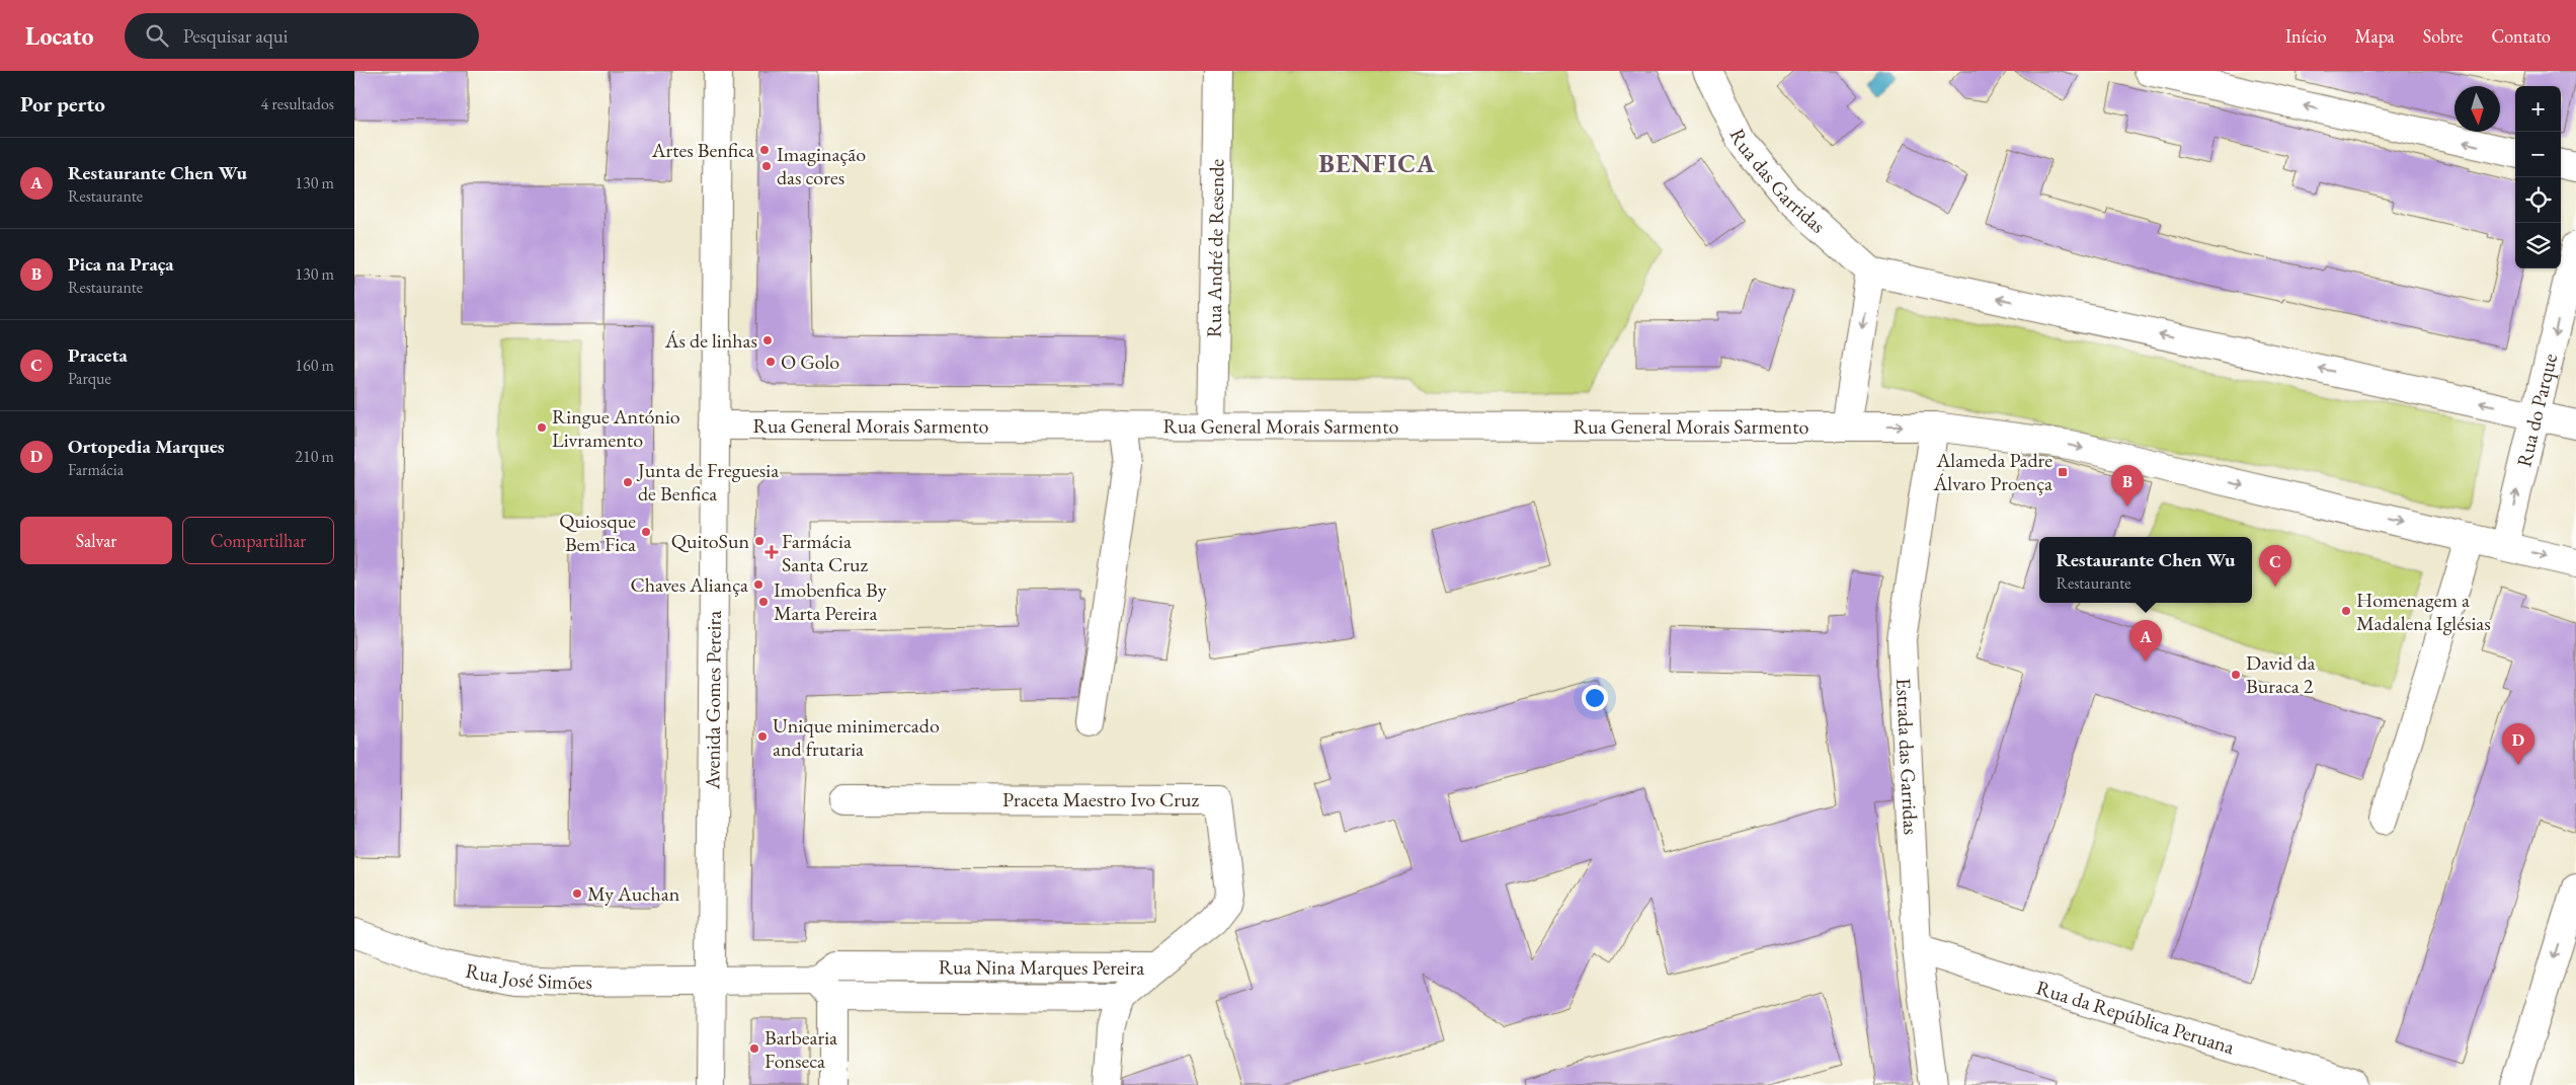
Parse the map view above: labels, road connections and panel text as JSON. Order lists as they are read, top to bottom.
{
  "streets": {
    "street": [
      "Rua das Garridas",
      "Rua André de Resende",
      "Rua do Parque",
      "Rua General Morais Sarmento",
      "Avenida Gomes Pereira",
      "Estrada das Garridas",
      "Praceta Maestro Ivo Cruz",
      "Rua Nina Marques Pereira",
      "Rua José Simões",
      "Rua da República Peruana"
    ]
  },
  "crossings": [
    ["Rua André de Resende", "Rua General Morais Sarmento"],
    ["Rua General Morais Sarmento", "Avenida Gomes Pereira"],
    ["Avenida Gomes Pereira", "Rua Nina Marques Pereira"],
    ["Avenida Gomes Pereira", "Rua José Simões"],
    ["Estrada das Garridas", "Rua da República Peruana"],
    ["Praceta Maestro Ivo Cruz", "Rua Nina Marques Pereira"],
    ["Rua Nina Marques Pereira", "Rua José Simões"]
  ],
  "districts": ["BENFICA"],
  "places": {
    "other": [
      "Artes Benfica",
      "Imaginação das cores",
      "Ás de linhas",
      "O Golo",
      "Ringue António Livramento",
      "Junta de Freguesia de Benfica",
      "Quiosque Bem Fica",
      "QuitoSun",
      "Chaves Aliança",
      "Imobenfica By Marta Pereira",
      "Homenagem a Madalena Iglésias",
      "David da Buraca 2",
      "Unique minimercado and frutaria",
      "My Auchan",
      "Barbearia Fonseca"
    ],
    "transit": ["Alameda Padre Álvaro Proença"],
    "health": ["Farmácia Santa Cruz"]
  },
  "north": "bottom",
  "page": {
    "header": "Locato",
    "search": "Pesquisar aqui",
    "nav": [
      "Início",
      "Mapa",
      "Sobre",
      "Contato"
    ],
    "heading": ["Por perto", "4 resultados"],
    "map_buttons": ["+", "−"],
    "list": [
      {
        "mark": "A",
        "name": "Restaurante Chen Wu",
        "note": "Restaurante",
        "value": "130 m"
      },
      {
        "mark": "B",
        "name": "Pica na Praça",
        "note": "Restaurante",
        "value": "130 m"
      },
      {
        "mark": "C",
        "name": "Praceta",
        "note": "Parque",
        "value": "160 m"
      },
      {
        "mark": "D",
        "name": "Ortopedia Marques",
        "note": "Farmácia",
        "value": "210 m"
      }
    ],
    "pins": [
      "B",
      "C",
      "A",
      "D"
    ],
    "buttons": ["Salvar", "Compartilhar"],
    "popup": ["Restaurante Chen Wu", "Restaurante"]
  }
}
